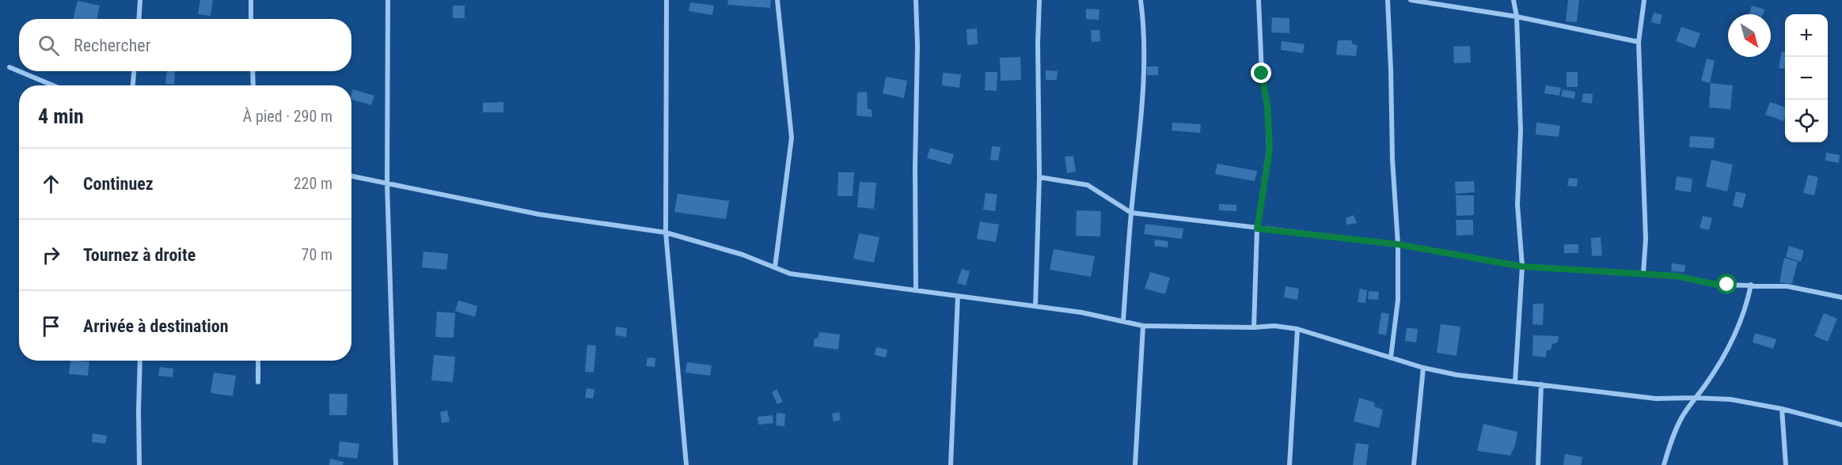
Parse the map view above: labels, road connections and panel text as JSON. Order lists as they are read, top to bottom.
{
  "north": "bottom right",
  "page": {
    "map_buttons": ["+", "−"],
    "search": "Rechercher",
    "heading": ["4 min", "À pied · 290 m"],
    "list": [
      ["Continuez", "220 m"],
      ["Tournez à droite", "70 m"],
      "Arrivée à destination"
    ]
  }
}
